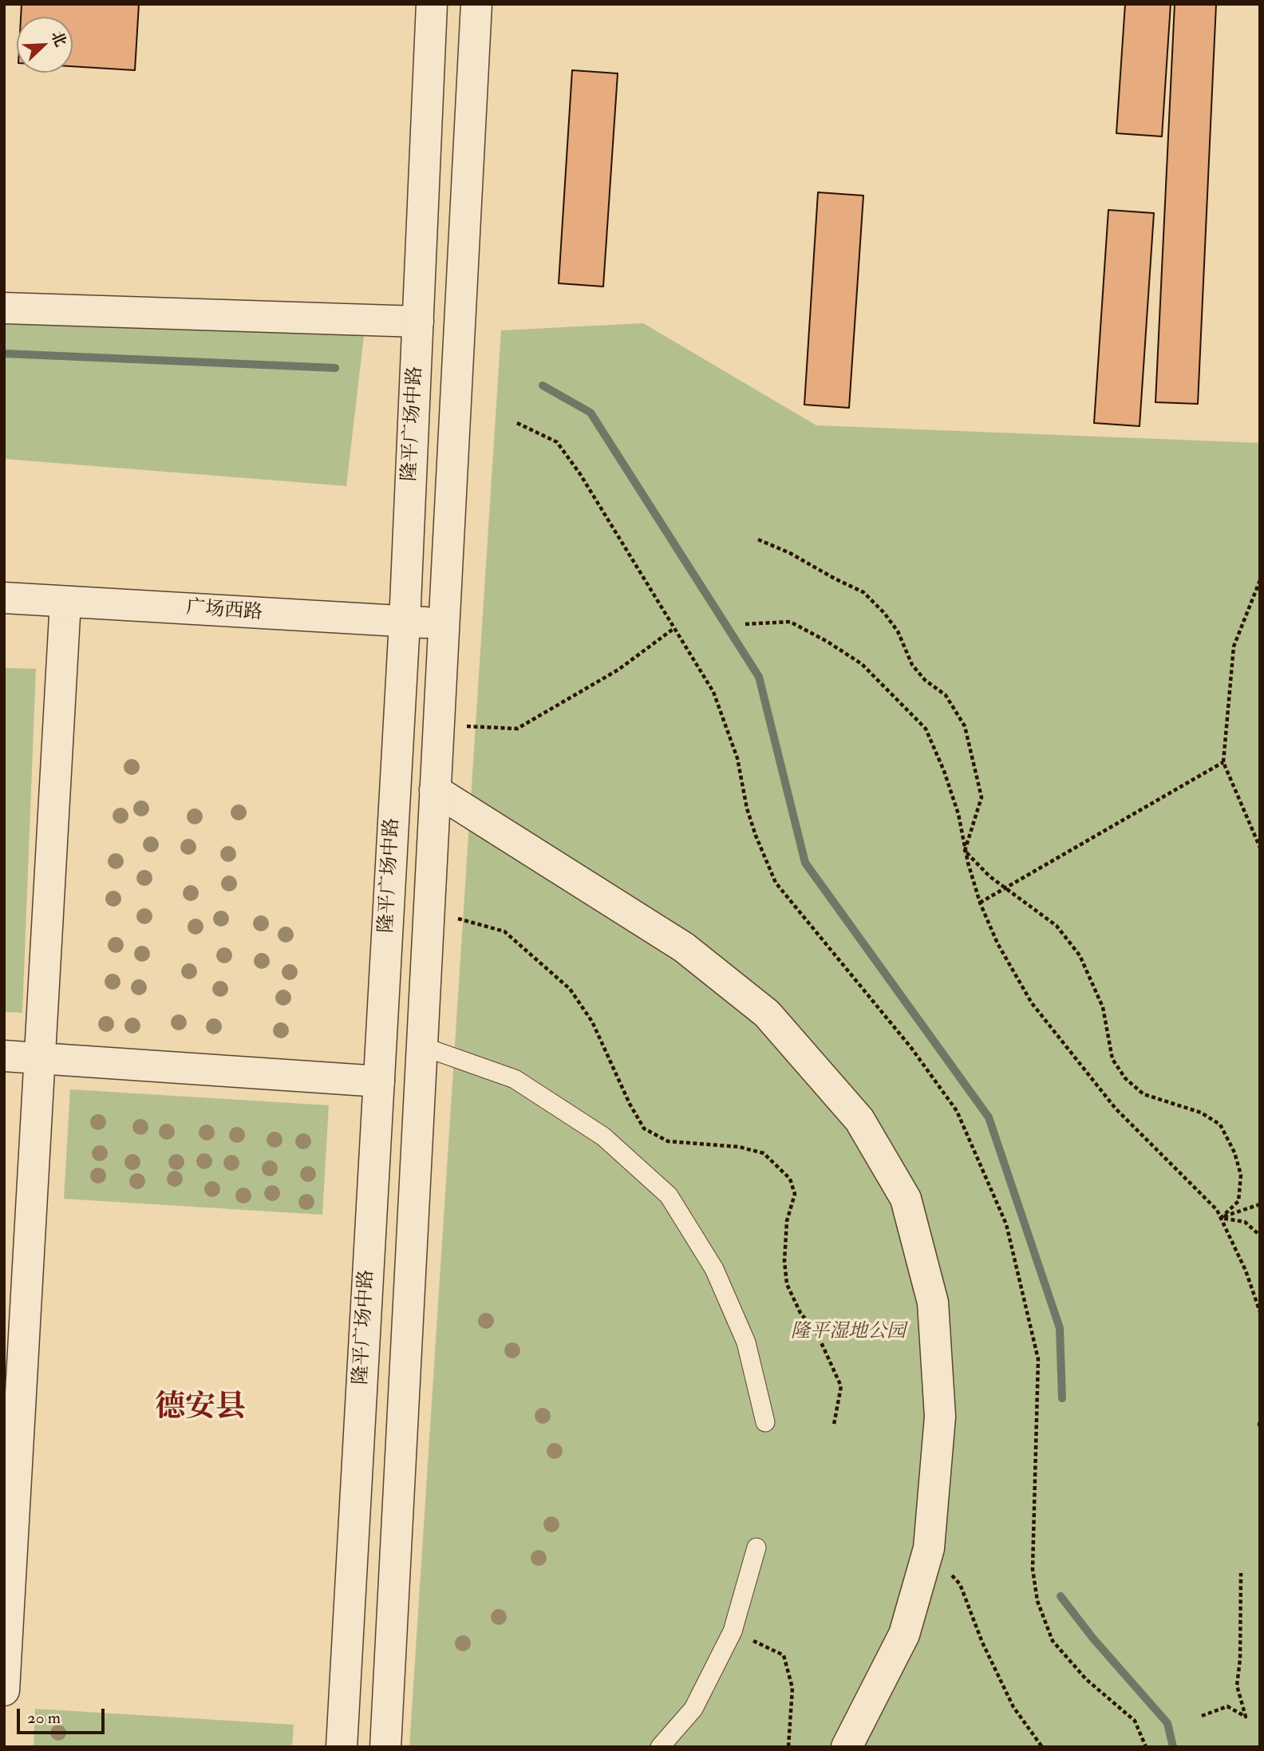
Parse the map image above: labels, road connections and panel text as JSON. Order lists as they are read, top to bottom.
{
  "streets": {
    "street": ["隆平广场中路", "广场西路"]
  },
  "crossings": [
    ["隆平广场中路", "广场西路"]
  ],
  "districts": ["德安县"],
  "parks": ["隆平湿地公园"],
  "scale_bar": "20 m",
  "north": "top right"
}
